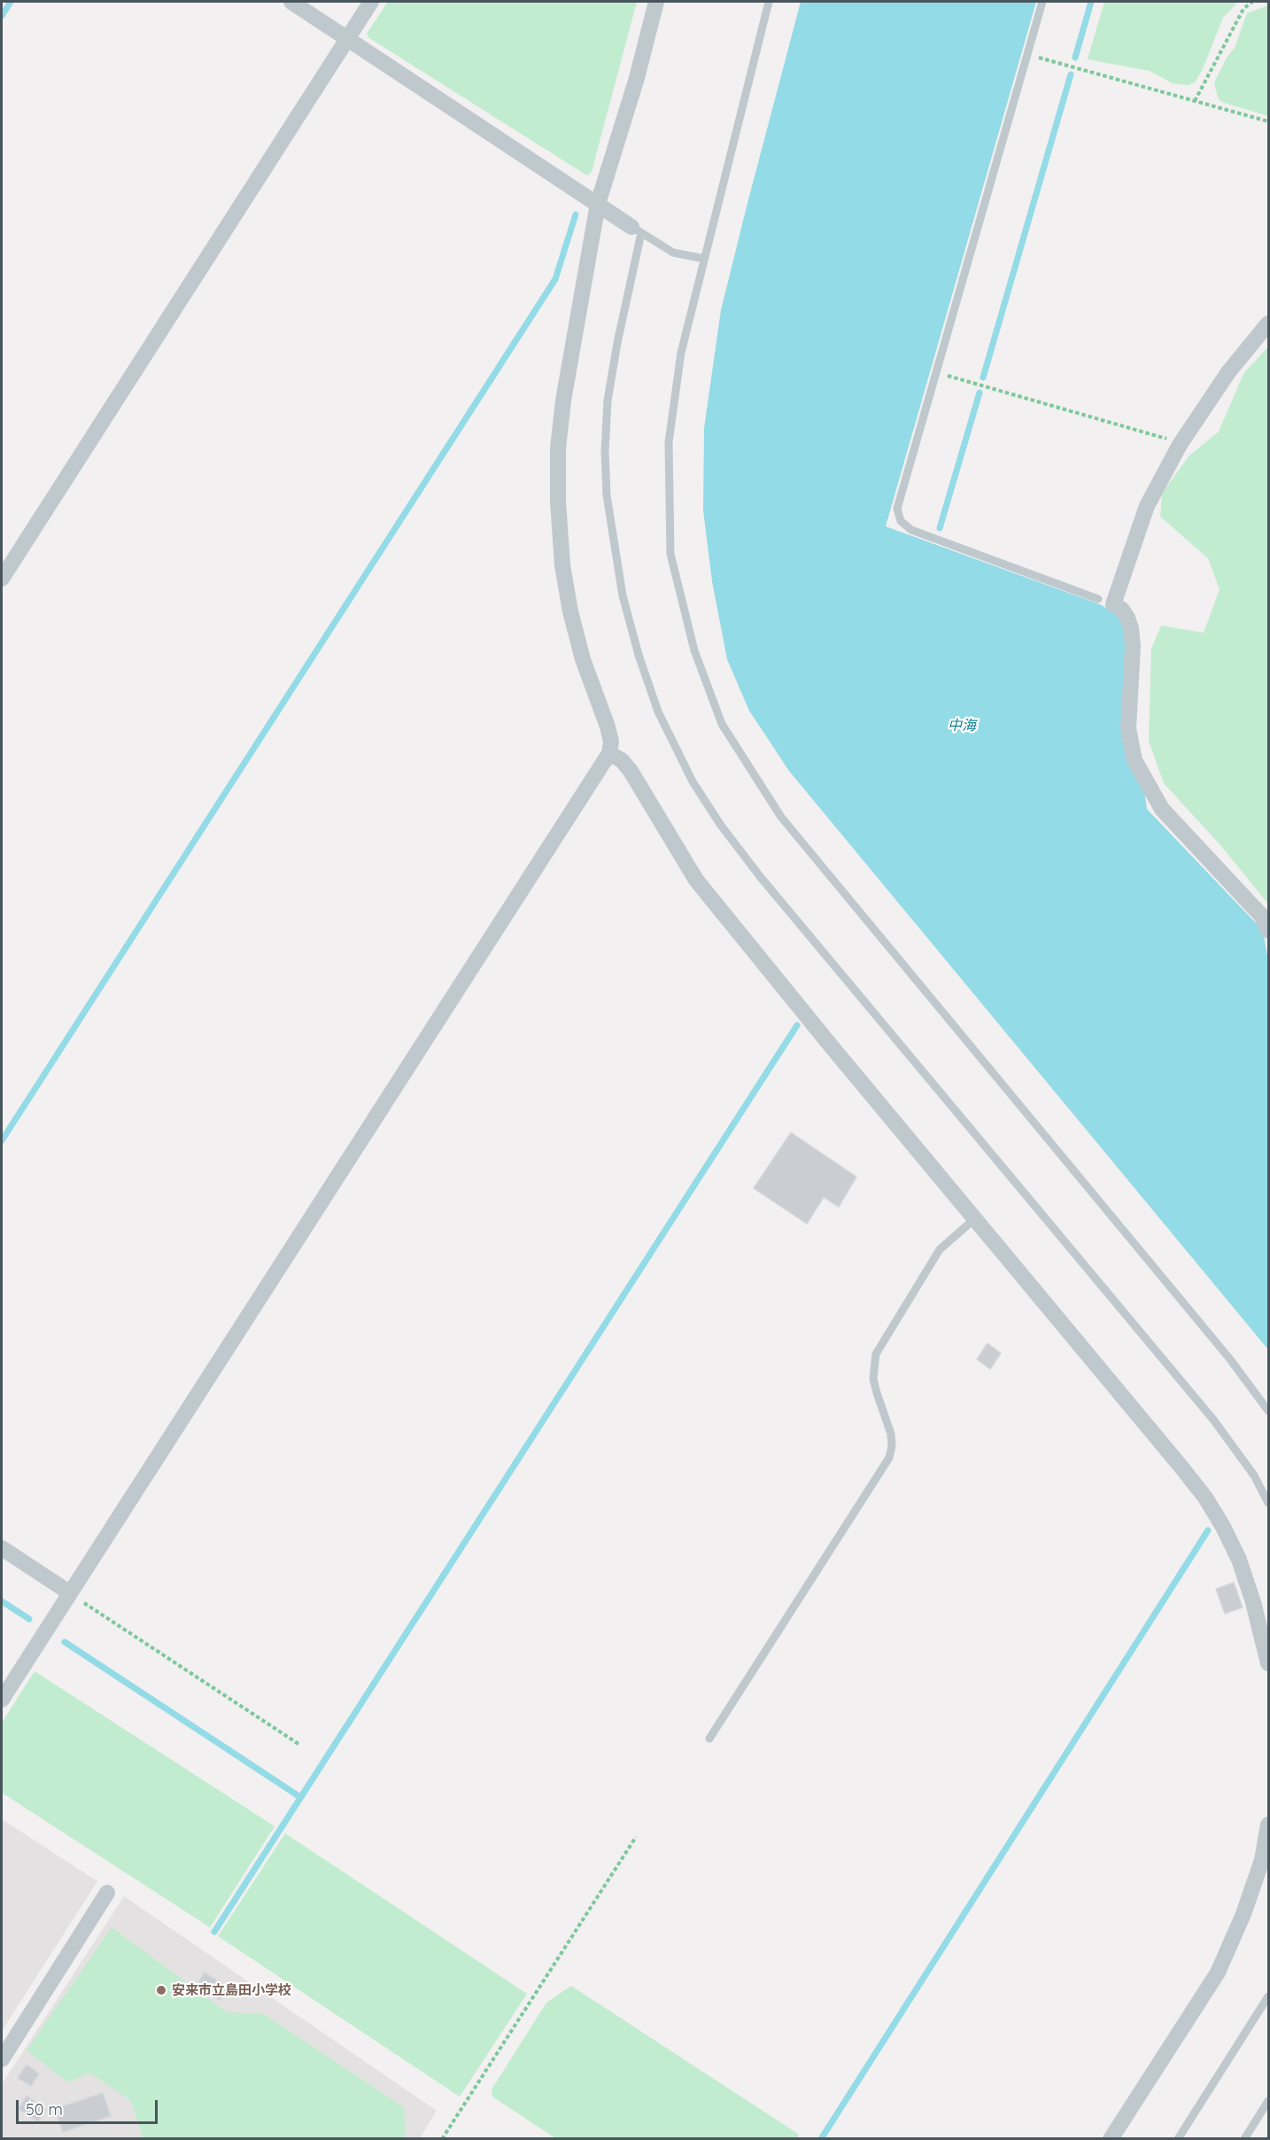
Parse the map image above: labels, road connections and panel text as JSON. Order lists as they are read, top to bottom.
{
  "water": ["中海"],
  "places": ["安来市立島田小学校"],
  "scale_bar": "50 m"
}
